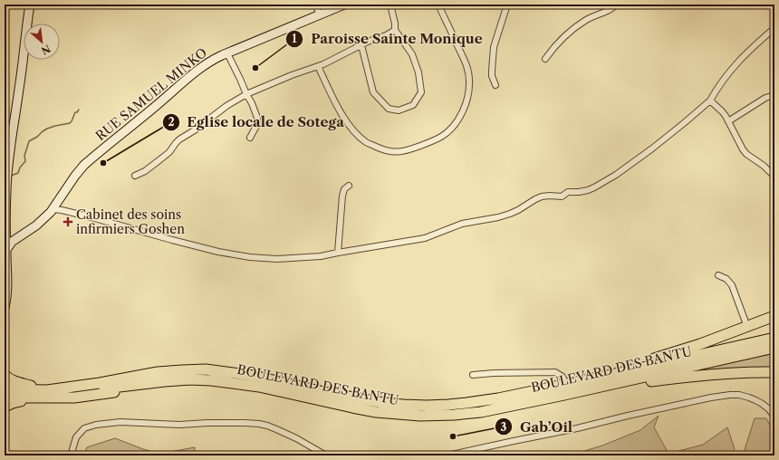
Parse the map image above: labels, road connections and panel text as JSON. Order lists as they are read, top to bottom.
{
  "streets": {
    "highway": ["BOULEVARD DES BANTU"],
    "street": ["RUE SAMUEL MINKO"]
  },
  "places": {
    "other": ["Paroisse Sainte Monique", "Eglise locale de Sotega", "Gab’Oil"],
    "health": ["Cabinet des soins infirmiers Goshen"]
  },
  "north": "bottom right"
}
